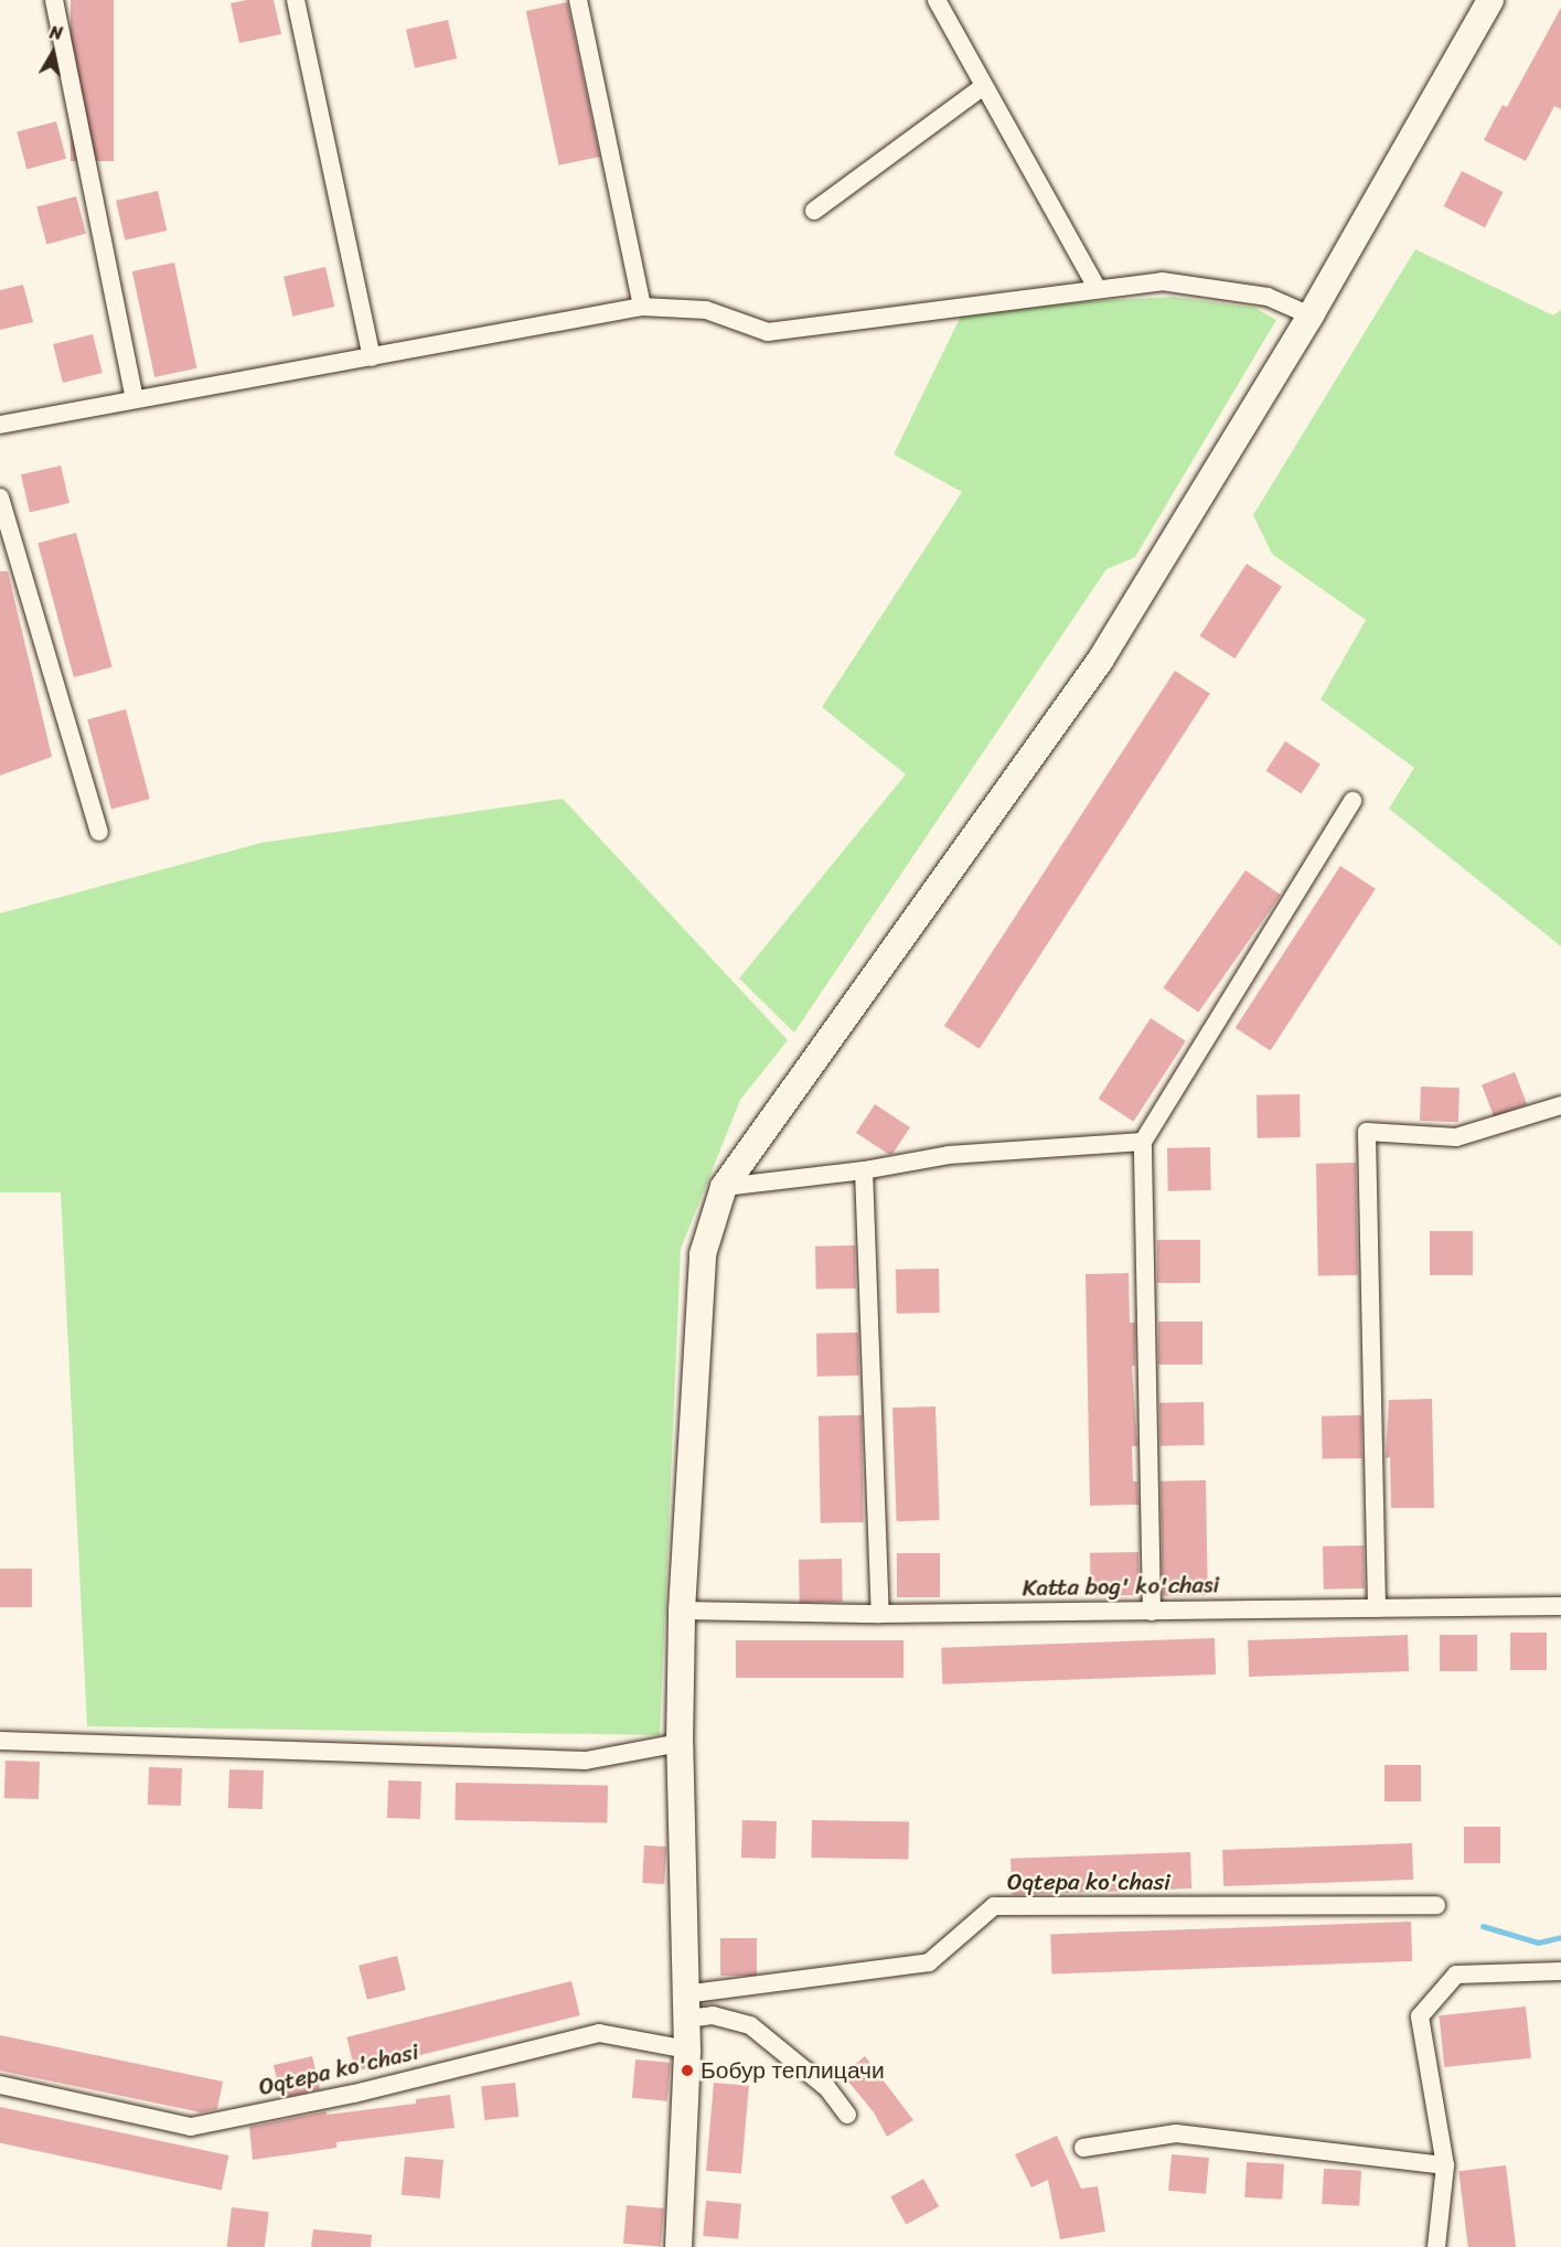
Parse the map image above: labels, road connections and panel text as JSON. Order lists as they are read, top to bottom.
{
  "streets": {
    "street": ["Katta bog' ko'chasi", "Oqtepa ko'chasi"]
  },
  "places": ["Бобур теплицачи"],
  "north": "top"
}
